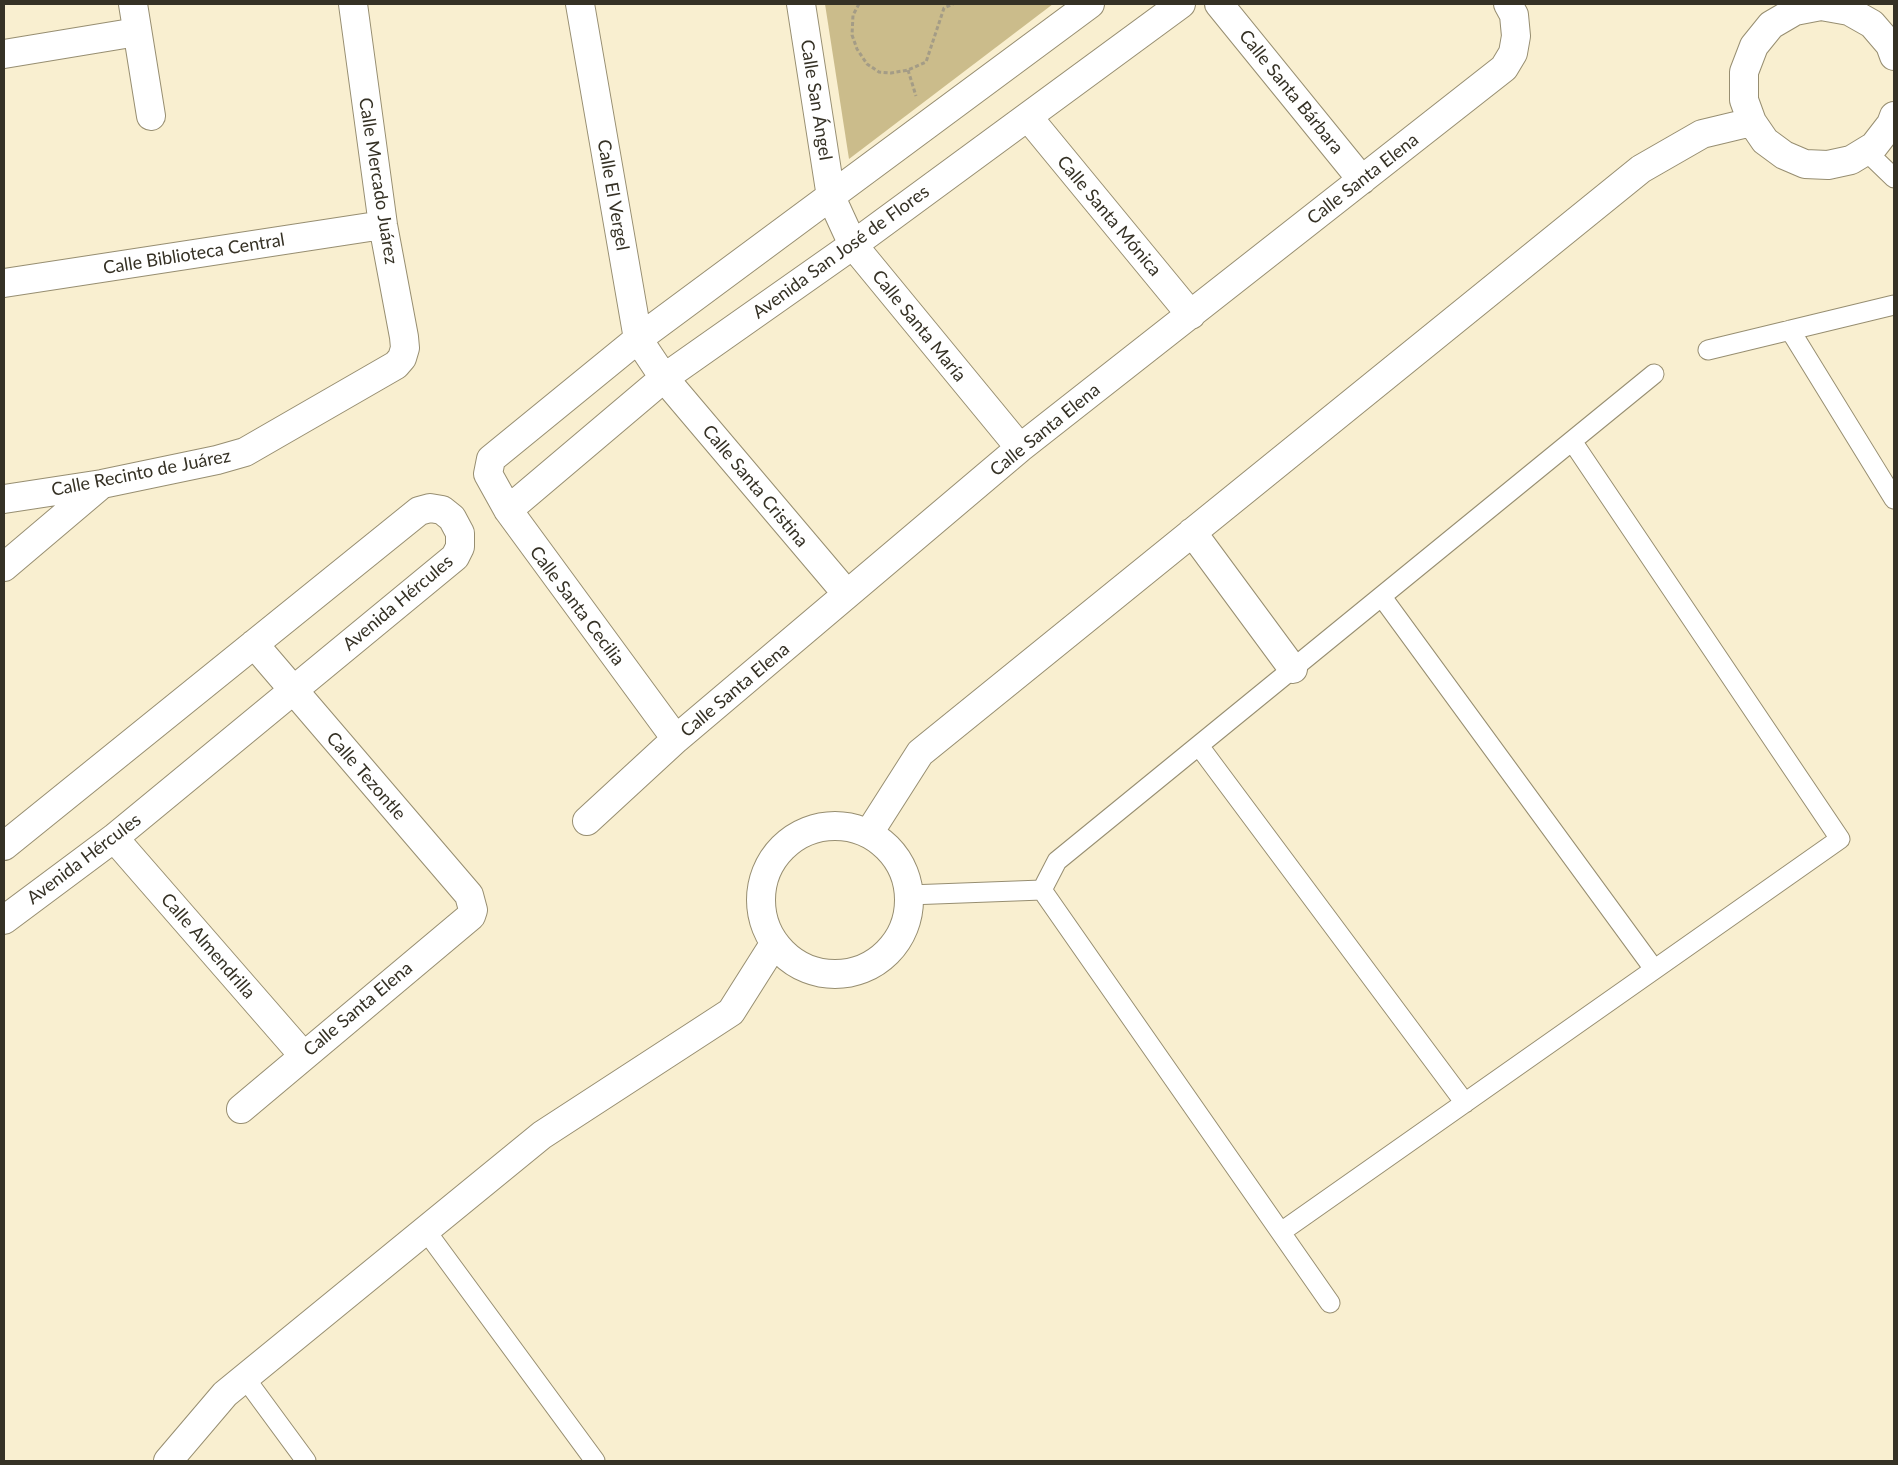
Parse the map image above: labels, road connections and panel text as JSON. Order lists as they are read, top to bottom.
{
  "streets": {
    "street": [
      "Calle Santa Bárbara",
      "Calle San Ángel",
      "Calle Santa Elena",
      "Calle Mercado Juárez",
      "Calle El Vergel",
      "Calle Santa Mónica",
      "Avenida San José de Flores",
      "Calle Biblioteca Central",
      "Calle Santa María",
      "Calle Recinto de Juárez",
      "Calle Santa Cristina",
      "Avenida Hércules",
      "Calle Santa Cecilia",
      "Calle Tezontle",
      "Calle Almendrilla"
    ]
  },
  "crossings": [
    ["Calle Santa Bárbara", "Calle Santa Elena"],
    ["Calle San Ángel", "Calle Santa María"],
    ["Calle Santa Elena", "Calle Santa Mónica"],
    ["Calle Santa Elena", "Calle Santa María"],
    ["Calle Santa Elena", "Calle Santa Cristina"],
    ["Calle Santa Elena", "Calle Santa Cecilia"],
    ["Calle Santa Elena", "Calle Tezontle"],
    ["Calle Santa Elena", "Calle Almendrilla"],
    ["Calle Mercado Juárez", "Calle Biblioteca Central"],
    ["Calle Mercado Juárez", "Calle Recinto de Juárez"],
    ["Calle El Vergel", "Avenida San José de Flores"],
    ["Calle El Vergel", "Calle Santa Cristina"],
    ["Calle El Vergel", "Calle Santa Cecilia"],
    ["Calle Santa Mónica", "Avenida San José de Flores"],
    ["Avenida San José de Flores", "Calle Santa María"],
    ["Avenida San José de Flores", "Calle Santa Cristina"],
    ["Avenida San José de Flores", "Calle Santa Cecilia"],
    ["Avenida Hércules", "Calle Tezontle"],
    ["Avenida Hércules", "Calle Almendrilla"]
  ]
}
